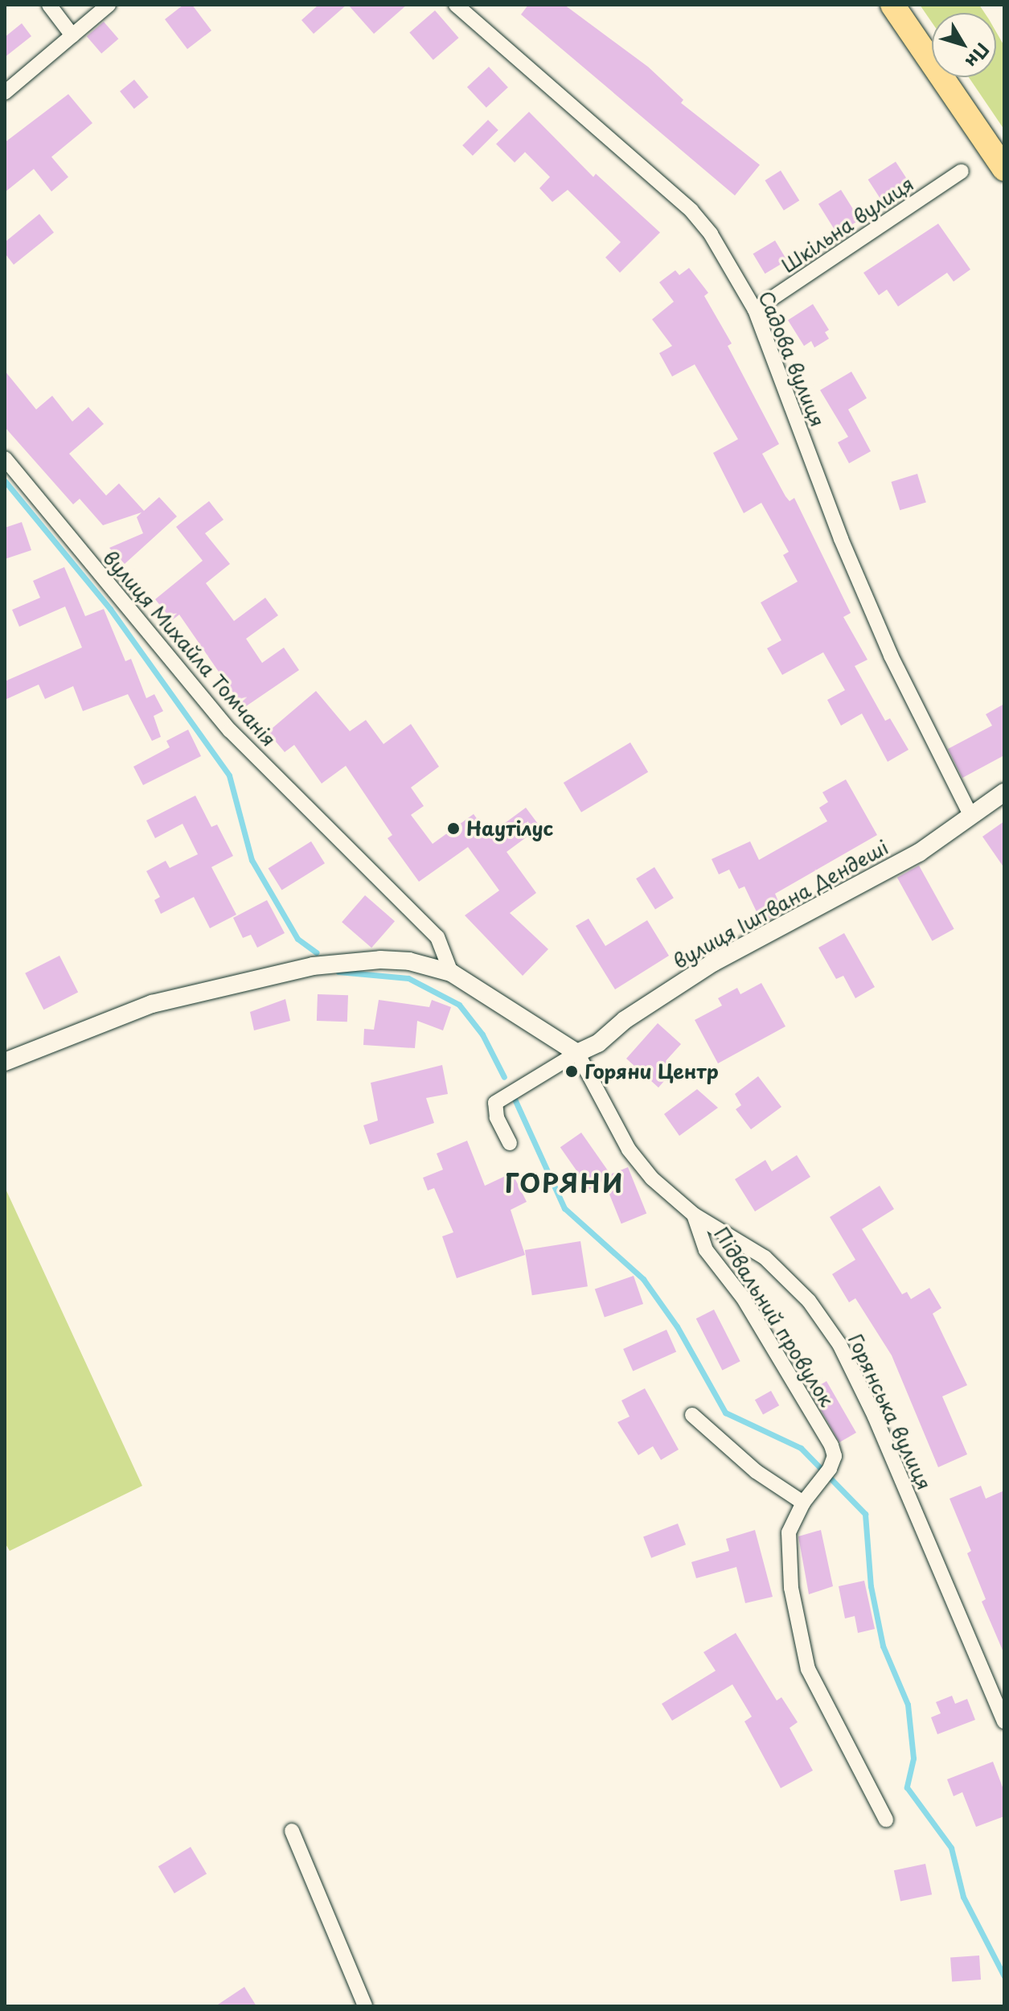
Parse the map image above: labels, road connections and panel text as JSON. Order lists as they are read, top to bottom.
{
  "streets": {
    "street": [
      "Шкільна вулиця",
      "Садова вулиця",
      "вулиця Михайла Томчанія",
      "вулиця Іштвана Дендеші",
      "Підвальний провулок",
      "Горянська вулиця"
    ]
  },
  "crossings": [
    ["Шкільна вулиця", "Садова вулиця"],
    ["Садова вулиця", "вулиця Іштвана Дендеші"],
    ["вулиця Іштвана Дендеші", "Горянська вулиця"],
    ["Підвальний провулок", "Горянська вулиця"]
  ],
  "districts": ["ГОРЯНИ"],
  "places": ["Наутілус", "Горяни Центр"],
  "north": "bottom right"
}
